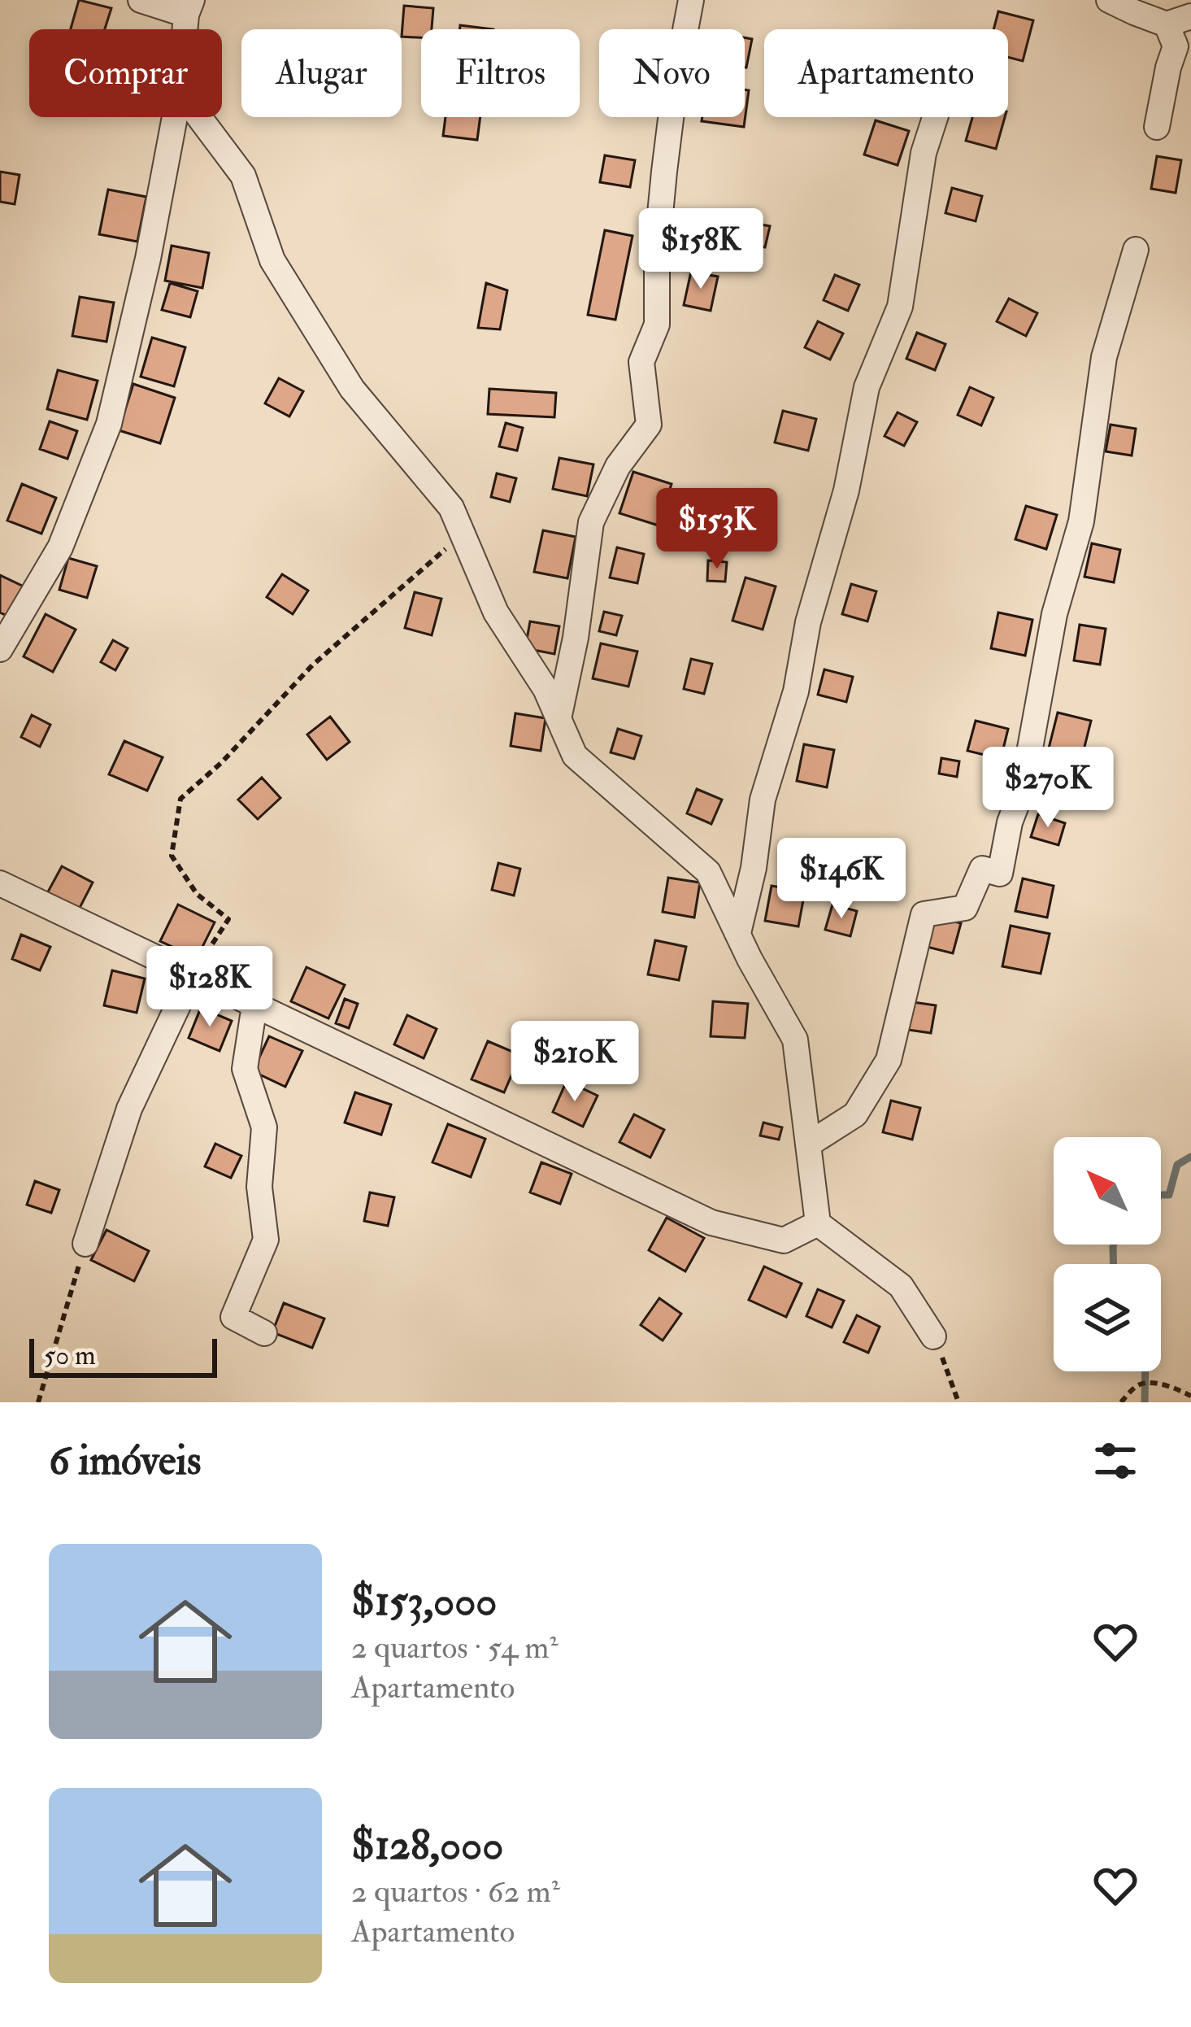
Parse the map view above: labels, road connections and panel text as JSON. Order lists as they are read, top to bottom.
{
  "scale_bar": "50 m",
  "north": "top left",
  "page": {
    "chip": [
      "Comprar",
      "Alugar",
      "Filtros",
      "Novo",
      "Apartamento"
    ],
    "price": [
      "$158K",
      "$153K",
      "$270K",
      "$146K",
      "$128K",
      "$210K"
    ],
    "scale": "50 m",
    "heading": "6 imóveis",
    "list": [
      {
        "name": "$153,000",
        "note": "2 quartos · 54 m² · Apartamento"
      },
      {
        "name": "$128,000",
        "note": "2 quartos · 62 m² · Apartamento"
      }
    ]
  }
}
